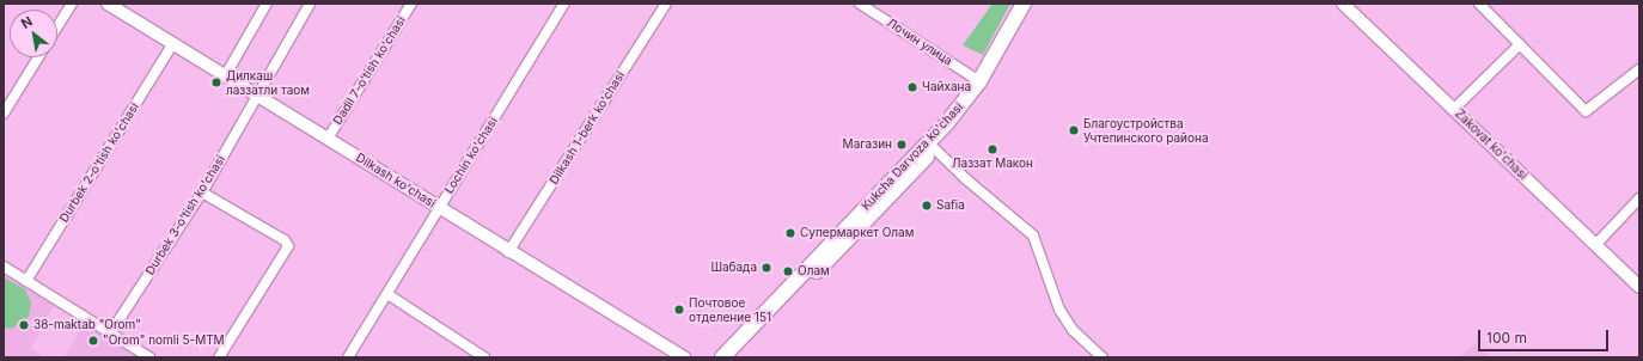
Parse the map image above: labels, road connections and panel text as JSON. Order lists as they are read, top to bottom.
{
  "streets": {
    "main road": ["Kukcha Darvoza ko'chasi"],
    "street": [
      "Лочин улица",
      "Dadil 7-o'tish ko'chasi",
      "Dilkash 1-berk ko'chasi",
      "Zakovat ko'chasi",
      "Lochin ko'chasi",
      "Durbek 2-o'tish ko'chasi",
      "Dilkash ko'chasi",
      "Durbek 3-o'tish ko'chasi"
    ]
  },
  "crossings": [
    ["Лочин улица", "Kukcha Darvoza ko'chasi"],
    ["Dadil 7-o'tish ko'chasi", "Dilkash ko'chasi"],
    ["Dilkash 1-berk ko'chasi", "Dilkash ko'chasi"],
    ["Lochin ko'chasi", "Dilkash ko'chasi"],
    ["Durbek 2-o'tish ko'chasi", "Dilkash ko'chasi"],
    ["Dilkash ko'chasi", "Durbek 3-o'tish ko'chasi"]
  ],
  "places": [
    "Дилкаш лаззатли таом",
    "Чайхана",
    "Благоустройства Учтепинского района",
    "Магазин",
    "Лаззат Макон",
    "Safia",
    "Супермаркет Олам",
    "Шабада",
    "Олам",
    "Почтовое отделение 151",
    "38-maktab \"Orom\"",
    "\"Orom\" nomli 5-MTM"
  ],
  "scale_bar": "100 m",
  "north": "top left"
}
